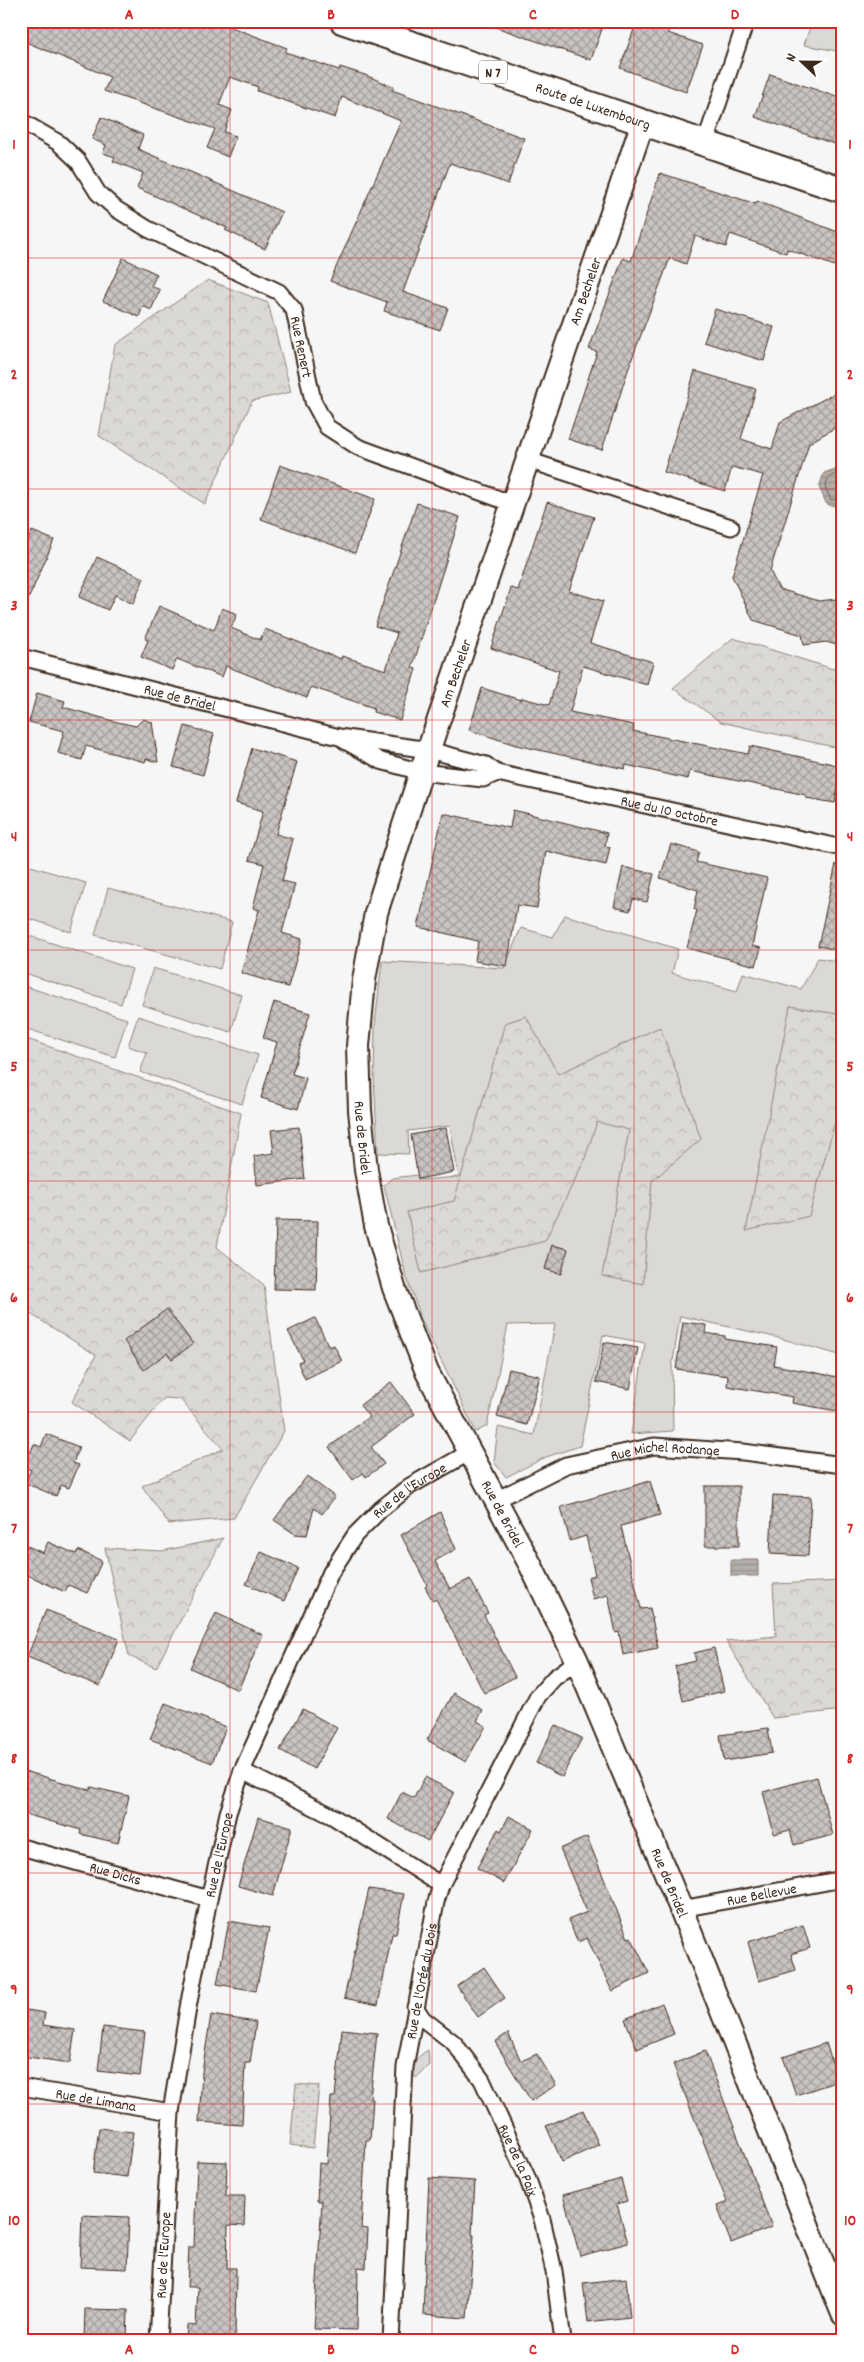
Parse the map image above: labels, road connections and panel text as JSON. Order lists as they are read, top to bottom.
{
  "streets": {
    "main road": [
      "N 7",
      "Route de Luxembourg",
      "Am Becheler",
      "Rue de Bridel"
    ],
    "street": [
      "Rue Renert",
      "Rue du 10 octobre",
      "Rue Michel Rodange",
      "Rue de l'Europe",
      "Rue Dicks",
      "Rue Bellevue",
      "Rue de l'Orée du Bois",
      "Rue de Limana",
      "Rue de la Paix"
    ]
  },
  "crossings": [
    ["Route de Luxembourg", "Am Becheler"],
    ["Am Becheler", "Rue Renert"],
    ["Am Becheler", "Rue de Bridel"],
    ["Am Becheler", "Rue du 10 octobre"],
    ["Rue de Bridel", "Rue du 10 octobre"],
    ["Rue de Bridel", "Rue Michel Rodange"],
    ["Rue de Bridel", "Rue de l'Europe"],
    ["Rue de Bridel", "Rue Bellevue"],
    ["Rue de Bridel", "Rue de l'Orée du Bois"],
    ["Rue de l'Europe", "Rue Dicks"],
    ["Rue de l'Europe", "Rue de Limana"],
    ["Rue de l'Orée du Bois", "Rue de la Paix"]
  ],
  "north": "left",
  "grid": {
    "columns": [
      "A",
      "B",
      "C",
      "D"
    ],
    "rows": [
      "1",
      "2",
      "3",
      "4",
      "5",
      "6",
      "7",
      "8",
      "9",
      "10"
    ]
  }
}
